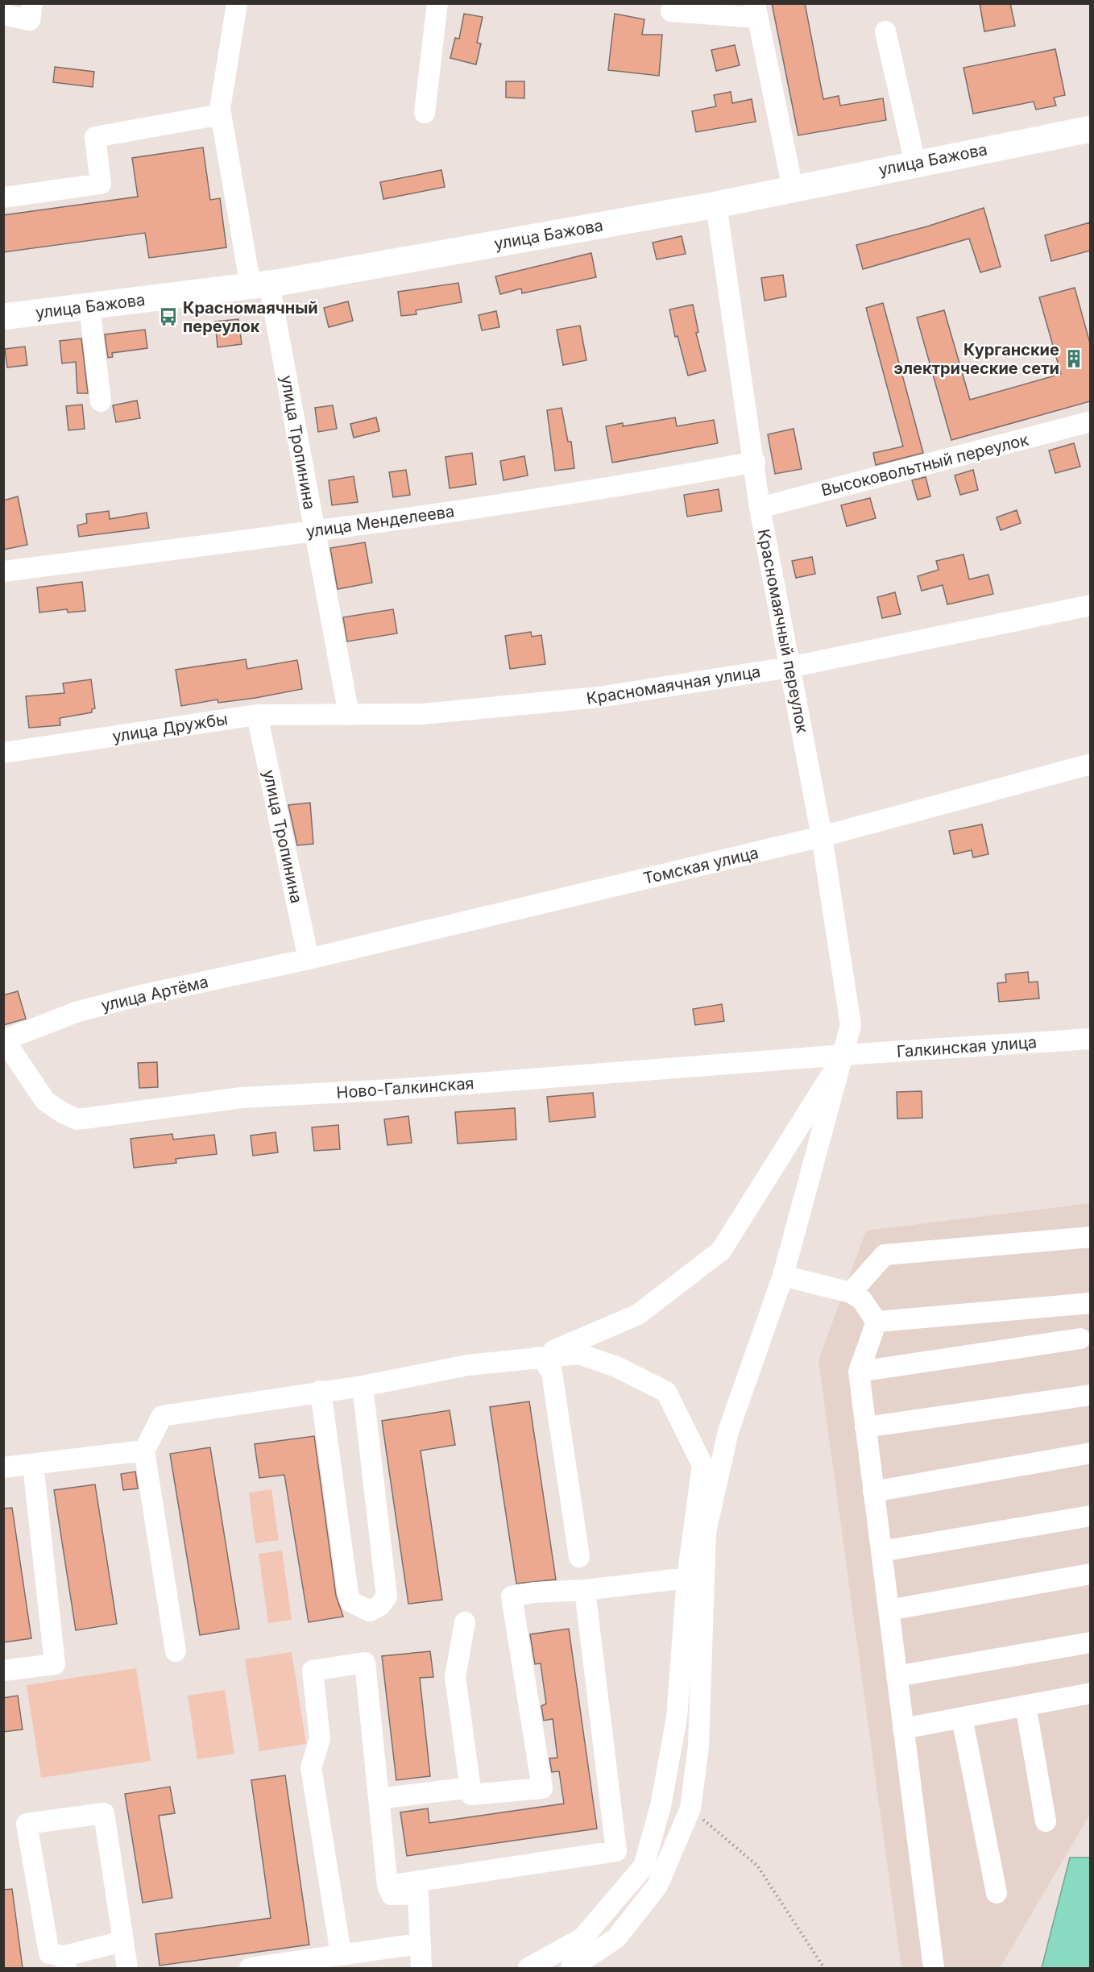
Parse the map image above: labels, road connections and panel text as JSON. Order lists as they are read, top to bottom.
{
  "streets": {
    "main road": ["улица Бажова"],
    "street": [
      "улица Тропинина",
      "Высоковольтный переулок",
      "улица Менделеева",
      "Красномаячный переулок",
      "Красномаячная улица",
      "улица Дружбы",
      "Томская улица",
      "улица Артёма",
      "Галкинская улица",
      "Ново-Галкинская"
    ]
  },
  "crossings": [
    ["улица Бажова", "улица Тропинина"],
    ["улица Бажова", "Красномаячный переулок"],
    ["улица Тропинина", "улица Менделеева"],
    ["улица Тропинина", "Красномаячная улица"],
    ["улица Тропинина", "улица Дружбы"],
    ["улица Тропинина", "Томская улица"],
    ["улица Тропинина", "улица Артёма"],
    ["Высоковольтный переулок", "Красномаячный переулок"],
    ["улица Менделеева", "Красномаячный переулок"],
    ["Красномаячный переулок", "Красномаячная улица"],
    ["Красномаячный переулок", "Томская улица"],
    ["Красномаячный переулок", "Галкинская улица"],
    ["Красномаячный переулок", "Ново-Галкинская"],
    ["Красномаячная улица", "улица Дружбы"],
    ["Томская улица", "улица Артёма"],
    ["улица Артёма", "Ново-Галкинская"],
    ["Галкинская улица", "Ново-Галкинская"]
  ],
  "places": {
    "bus stop": ["Красномаячный переулок"],
    "building": ["Курганские электрические сети"]
  }
}
